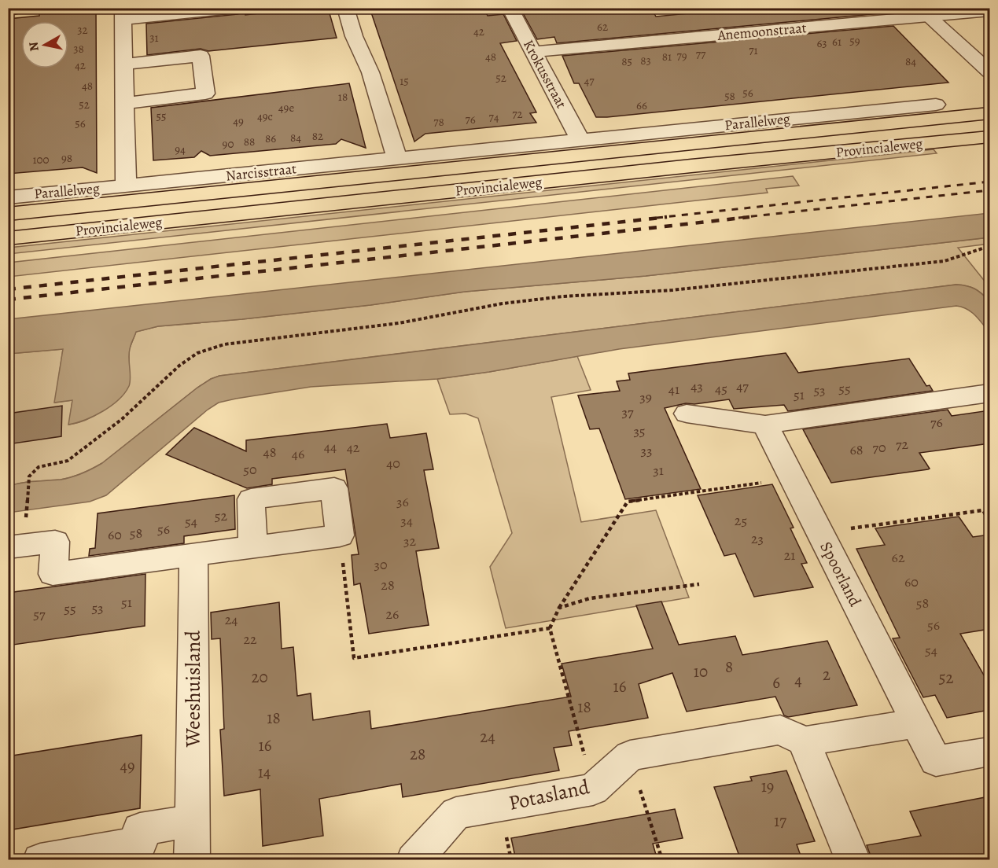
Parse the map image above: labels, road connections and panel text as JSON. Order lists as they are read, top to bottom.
{
  "streets": {
    "main road": ["Provincialeweg"],
    "street": [
      "Anemoonstraat",
      "Krokusstraat",
      "Parallelweg",
      "Narcisstraat",
      "Spoorland",
      "Weeshuisland",
      "Potasland"
    ]
  },
  "crossings": [
    ["Anemoonstraat", "Krokusstraat"],
    ["Krokusstraat", "Parallelweg"],
    ["Krokusstraat", "Narcisstraat"],
    ["Parallelweg", "Narcisstraat"]
  ],
  "house_numbers": [
    "62",
    "32",
    "42",
    "31",
    "59",
    "61",
    "63",
    "38",
    "71",
    "77",
    "79",
    "48",
    "81",
    "83",
    "85",
    "84",
    "42",
    "52",
    "15",
    "47",
    "48",
    "56",
    "58",
    "18",
    "52",
    "66",
    "49e",
    "72",
    "55",
    "49c",
    "74",
    "76",
    "49",
    "78",
    "56",
    "82",
    "84",
    "86",
    "88",
    "90",
    "94",
    "98",
    "100",
    "43",
    "47",
    "45",
    "55",
    "41",
    "53",
    "51",
    "39",
    "37",
    "76",
    "35",
    "72",
    "44",
    "42",
    "70",
    "68",
    "33",
    "48",
    "46",
    "40",
    "50",
    "31",
    "36",
    "52",
    "34",
    "25",
    "54",
    "56",
    "58",
    "60",
    "23",
    "32",
    "21",
    "62",
    "30",
    "60",
    "28",
    "51",
    "58",
    "53",
    "55",
    "57",
    "26",
    "24",
    "56",
    "22",
    "54",
    "8",
    "10",
    "2",
    "20",
    "52",
    "4",
    "6",
    "16",
    "18",
    "18",
    "24",
    "16",
    "28",
    "49",
    "14",
    "19",
    "17"
  ],
  "north": "left"
}
